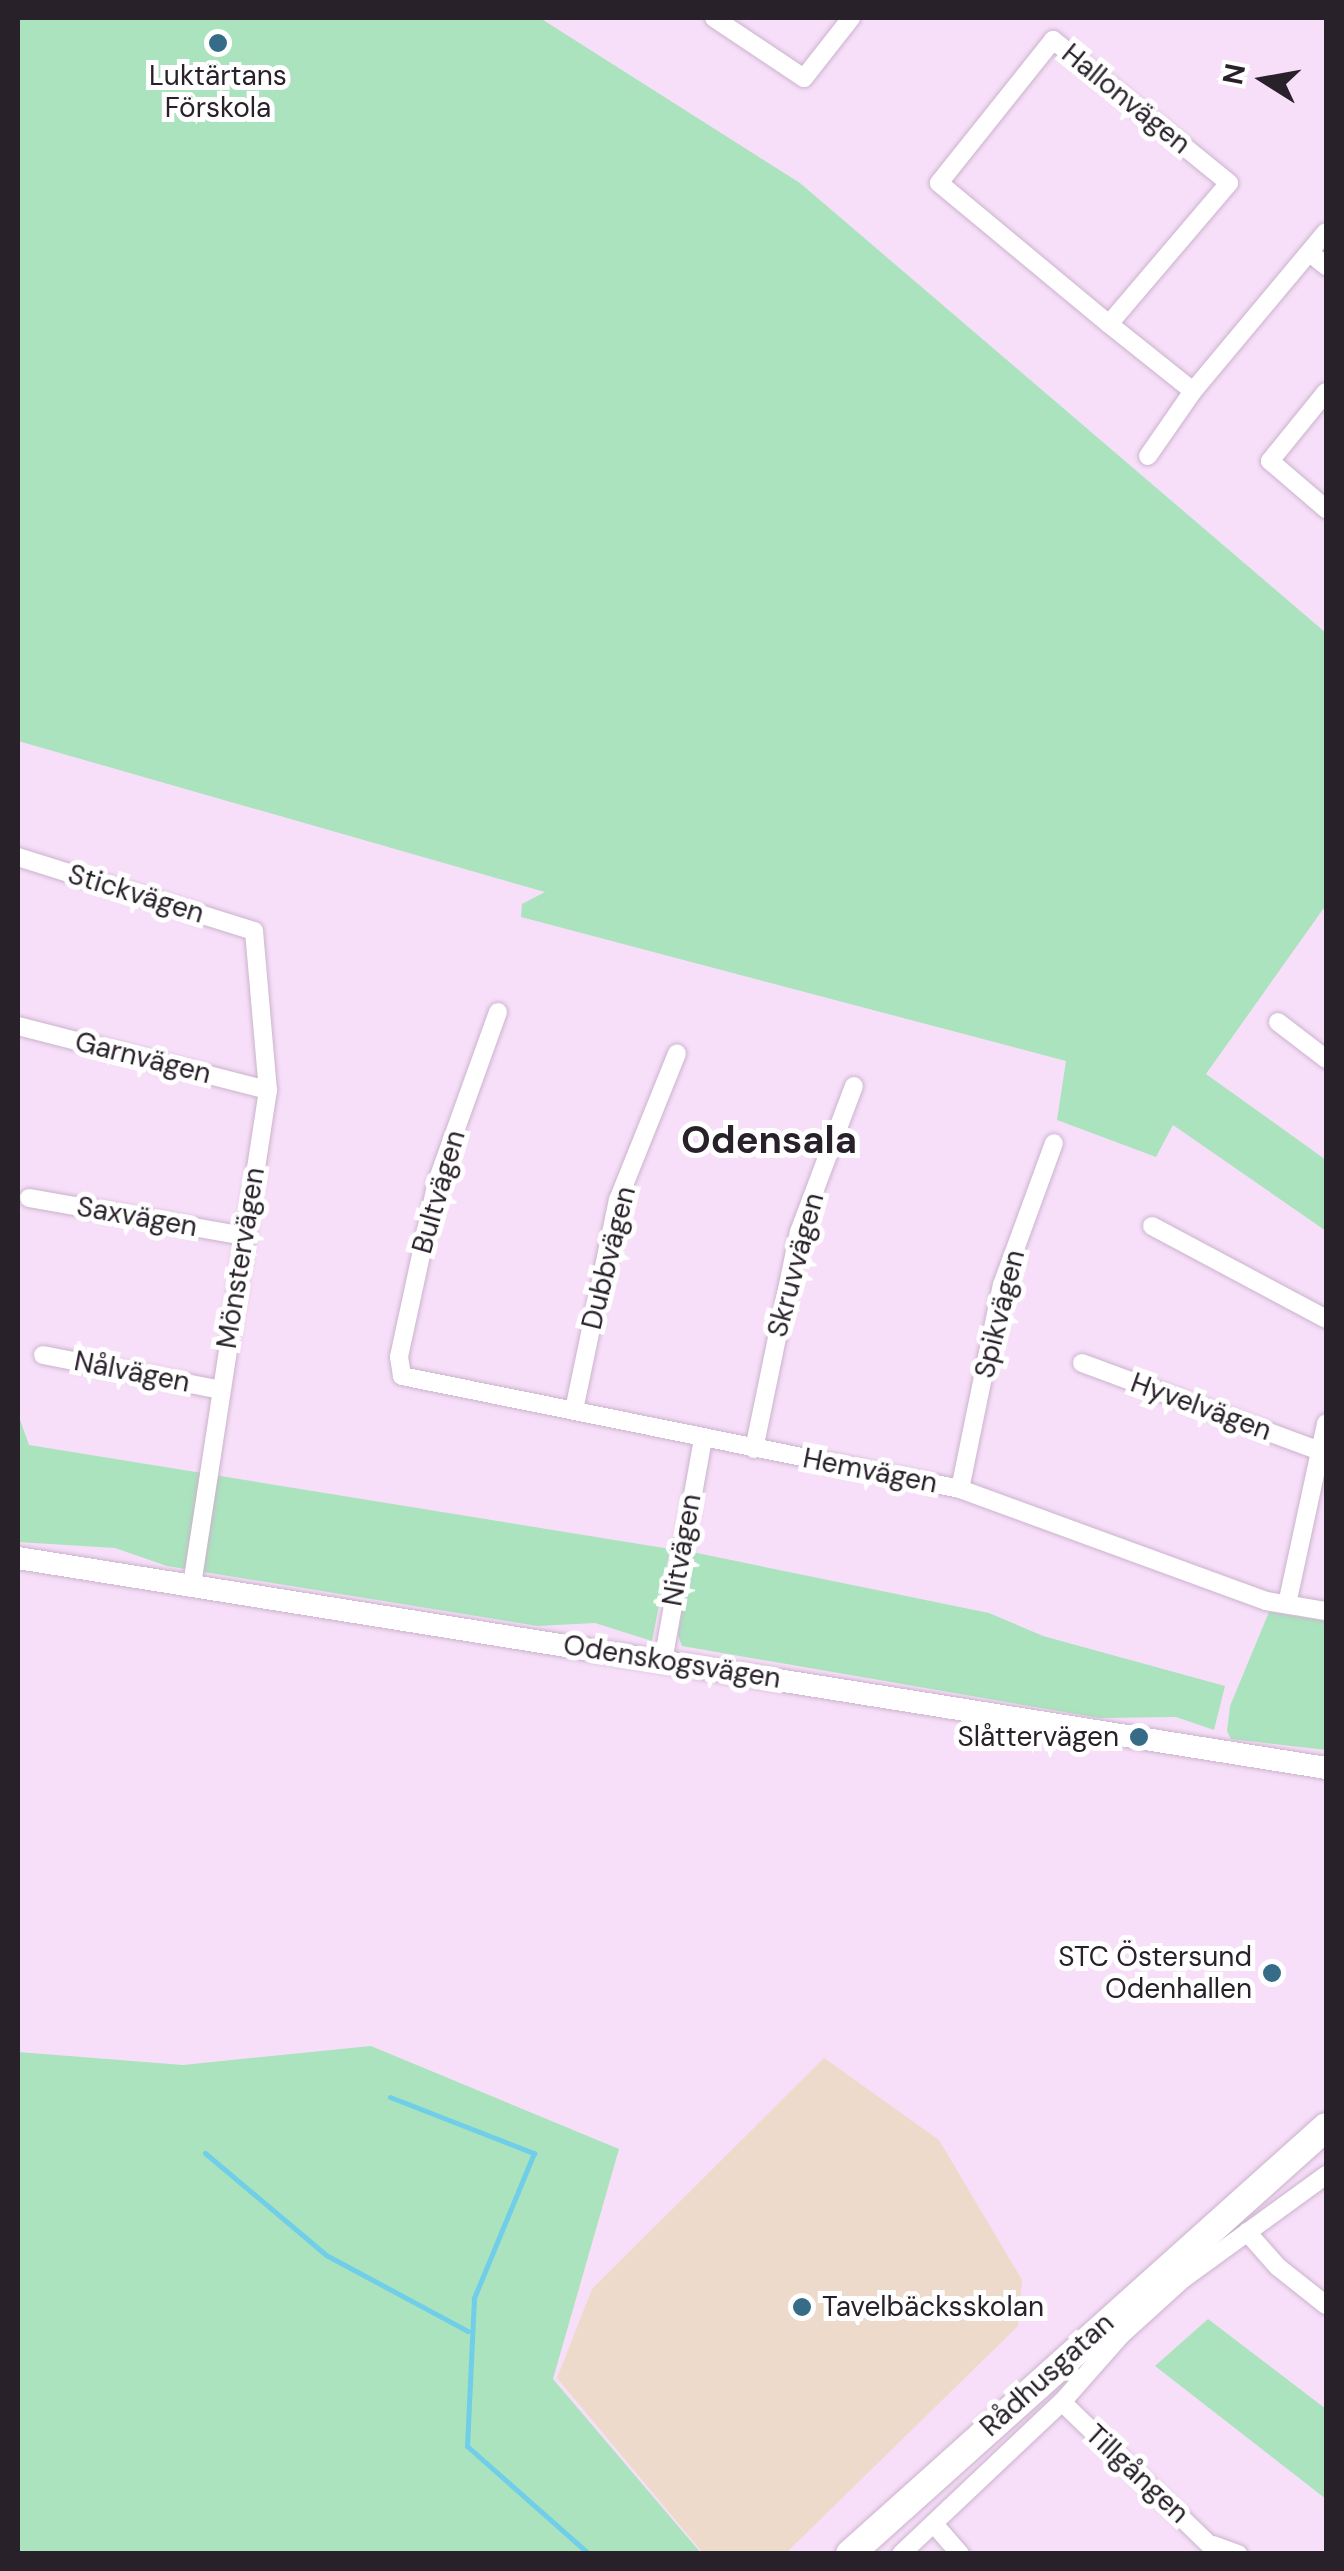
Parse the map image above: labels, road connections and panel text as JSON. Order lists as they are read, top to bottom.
{
  "streets": {
    "main road": ["Rådhusgatan"],
    "street": [
      "Hallonvägen",
      "Stickvägen",
      "Garnvägen",
      "Bultvägen",
      "Saxvägen",
      "Mönstervägen",
      "Dubbvägen",
      "Skruvvägen",
      "Spikvägen",
      "Nålvägen",
      "Hyvelvägen",
      "Hemvägen",
      "Nitvägen",
      "Odenskogsvägen",
      "Tillgången"
    ]
  },
  "crossings": [
    ["Stickvägen", "Mönstervägen"],
    ["Garnvägen", "Mönstervägen"],
    ["Bultvägen", "Hemvägen"],
    ["Saxvägen", "Mönstervägen"],
    ["Mönstervägen", "Nålvägen"],
    ["Mönstervägen", "Odenskogsvägen"],
    ["Dubbvägen", "Hemvägen"],
    ["Skruvvägen", "Hemvägen"],
    ["Spikvägen", "Hemvägen"],
    ["Hemvägen", "Nitvägen"],
    ["Nitvägen", "Odenskogsvägen"]
  ],
  "districts": ["Odensala"],
  "places": [
    "Luktärtans Förskola",
    "Slåttervägen",
    "STC Östersund Odenhallen",
    "Tavelbäcksskolan"
  ],
  "north": "left"
}
